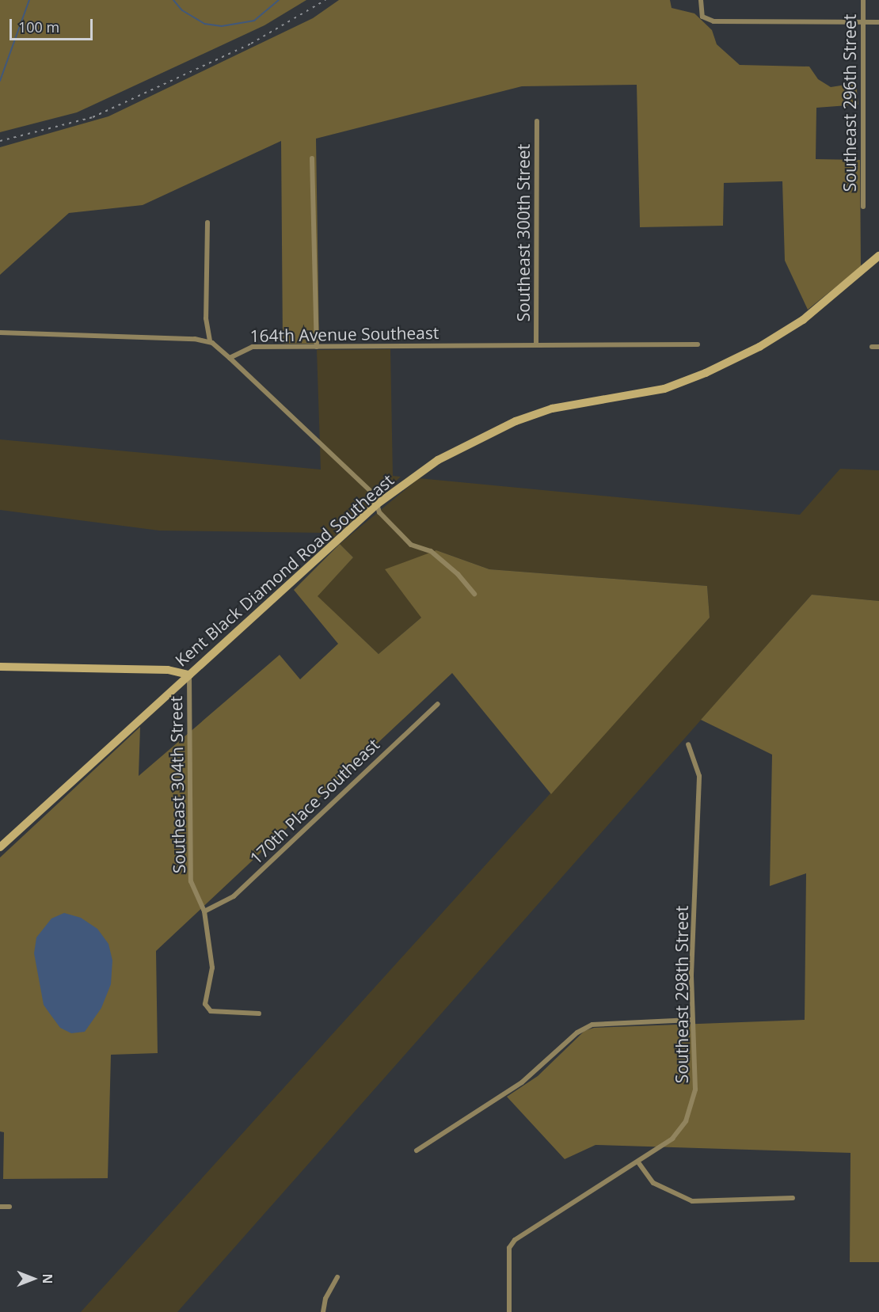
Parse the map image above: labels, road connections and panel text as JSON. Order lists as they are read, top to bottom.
{
  "streets": {
    "street": [
      "Southeast 296th Street",
      "Southeast 300th Street",
      "164th Avenue Southeast",
      "Kent Black Diamond Road Southeast",
      "Southeast 304th Street",
      "170th Place Southeast",
      "Southeast 298th Street"
    ]
  },
  "crossings": [
    ["Southeast 300th Street", "164th Avenue Southeast"],
    ["Kent Black Diamond Road Southeast", "Southeast 304th Street"],
    ["Southeast 304th Street", "170th Place Southeast"]
  ],
  "scale_bar": "100 m",
  "north": "right"
}
